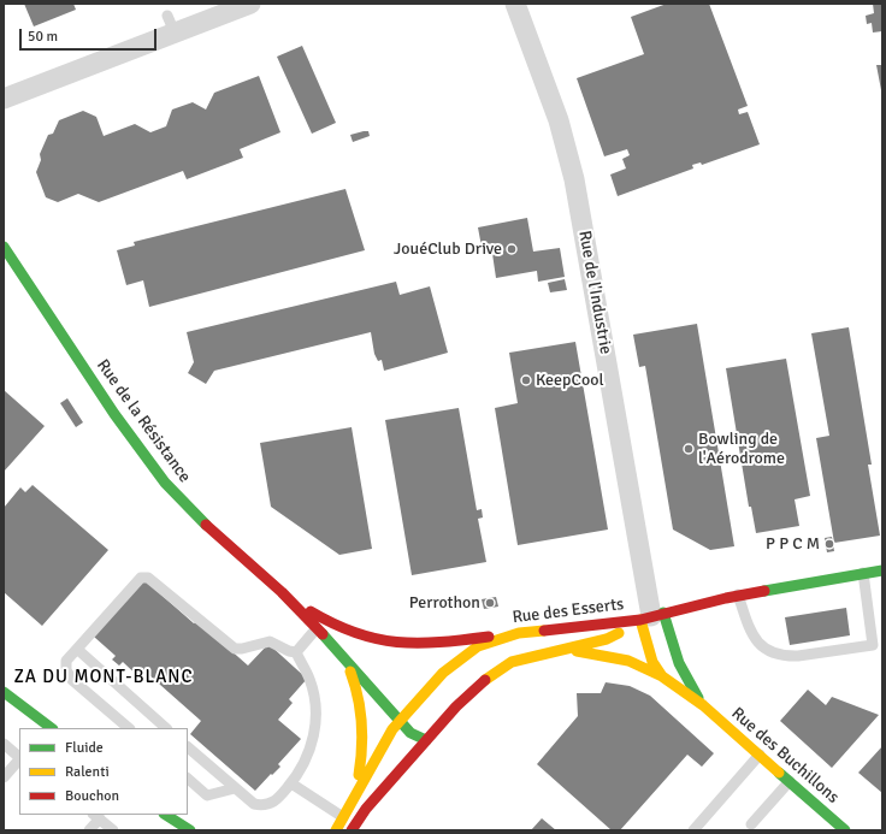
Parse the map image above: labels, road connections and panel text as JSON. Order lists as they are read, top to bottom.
{
  "streets": {
    "street": [
      "Rue de l'Industrie",
      "Rue de la Résistance",
      "Rue des Esserts",
      "Rue des Buchillons"
    ]
  },
  "crossings": [
    ["Rue de l'Industrie", "Rue des Esserts"],
    ["Rue de l'Industrie", "Rue des Buchillons"],
    ["Rue de la Résistance", "Rue des Esserts"],
    ["Rue des Esserts", "Rue des Buchillons"]
  ],
  "districts": ["ZA DU MONT-BLANC"],
  "places": [
    "JouéClub Drive",
    "KeepCool",
    "Bowling de l'Aérodrome",
    "P P C M",
    "Perrothon"
  ],
  "legend": ["Fluide", "Ralenti", "Bouchon"],
  "scale_bar": "50 m"
}
